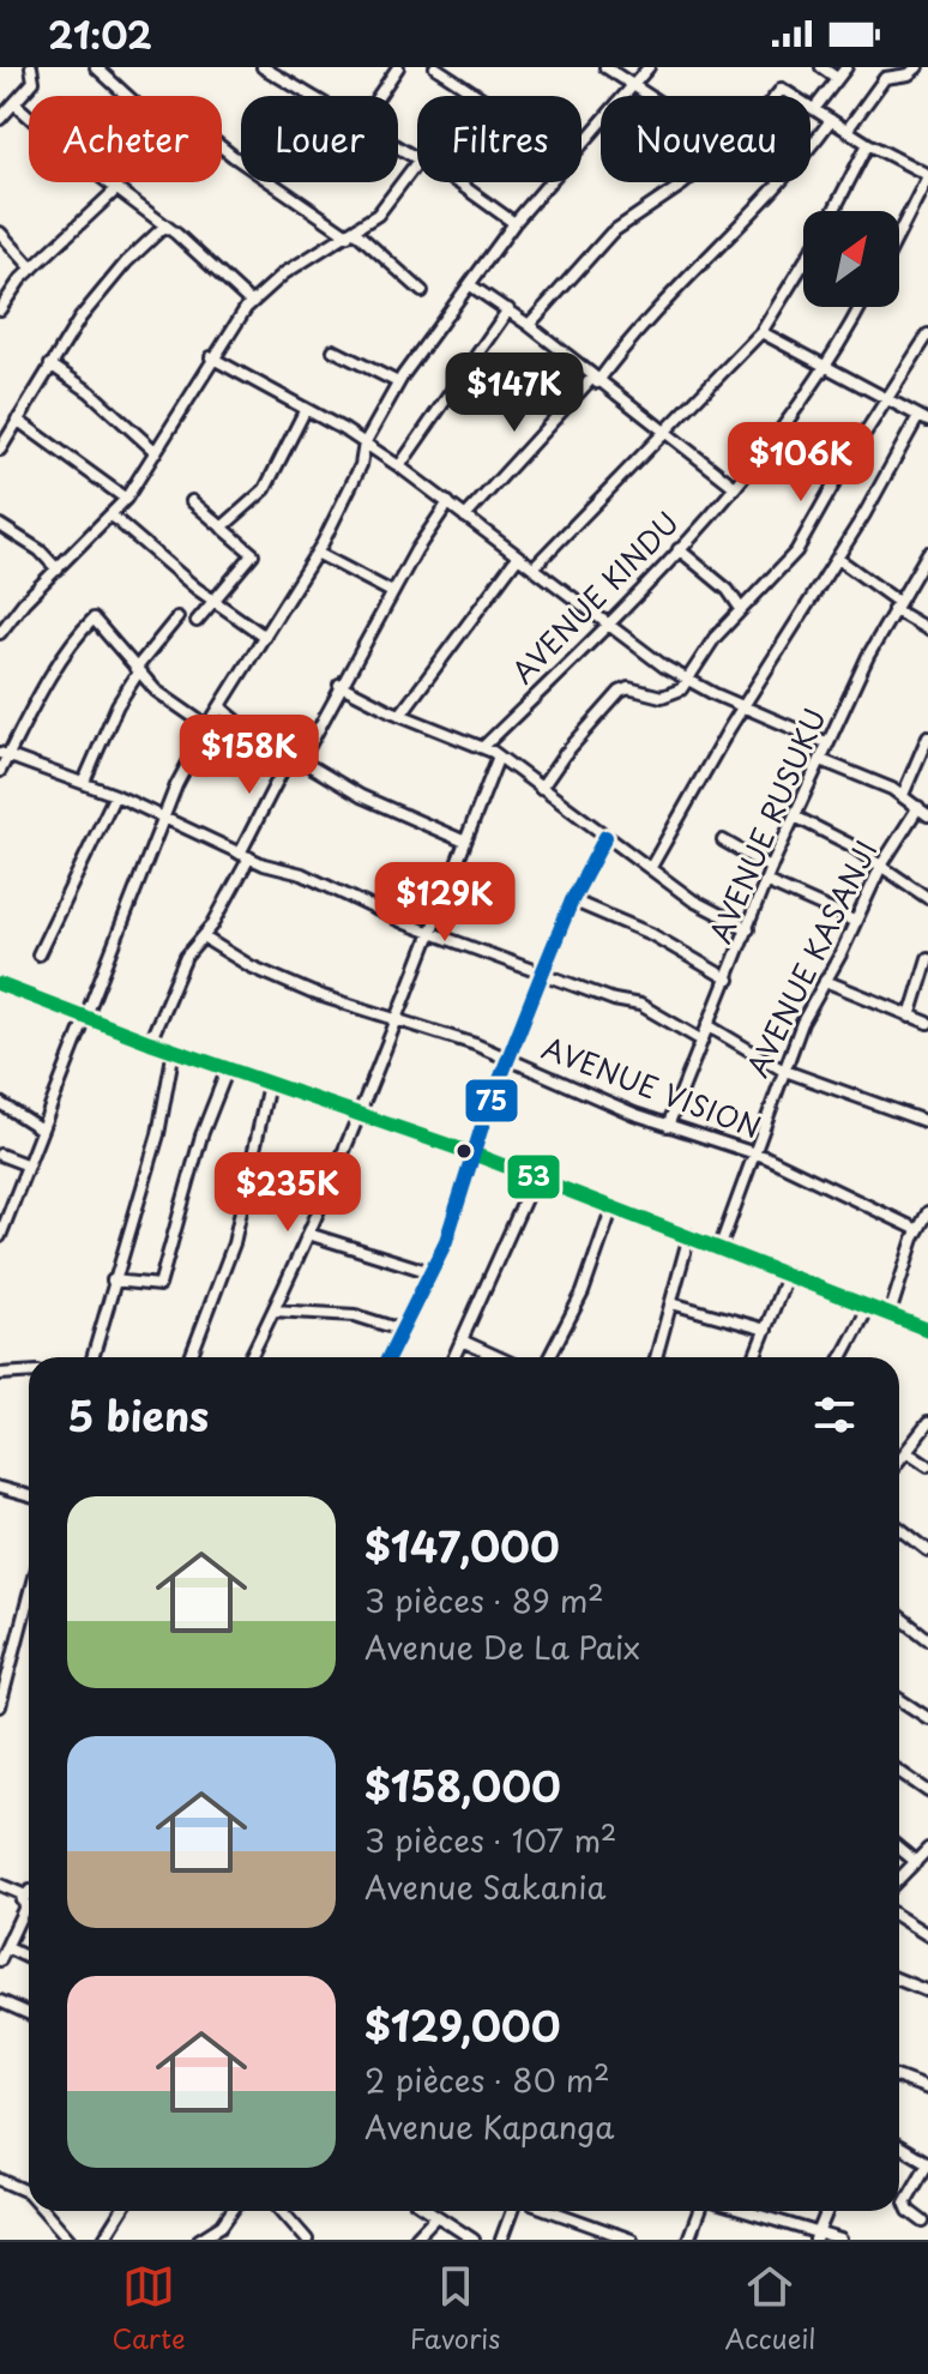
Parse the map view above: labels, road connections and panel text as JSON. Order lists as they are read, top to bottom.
{
  "streets": {
    "street": [
      "AVENUE KINDU",
      "AVENUE RUSUKU",
      "AVENUE KASANJI",
      "AVENUE VISION"
    ]
  },
  "crossings": [
    ["AVENUE RUSUKU", "AVENUE VISION"],
    ["AVENUE KASANJI", "AVENUE VISION"]
  ],
  "lines": ["transit line 75", "transit line 53"],
  "north": "top right",
  "page": {
    "status": "21:02",
    "chip": [
      "Acheter",
      "Louer",
      "Filtres",
      "Nouveau"
    ],
    "price": [
      "$147K",
      "$106K",
      "$158K",
      "$129K",
      "$235K"
    ],
    "heading": "5 biens",
    "list": [
      {
        "name": "$147,000",
        "note": "3 pièces · 89 m² · Avenue De La Paix"
      },
      {
        "name": "$158,000",
        "note": "3 pièces · 107 m² · Avenue Sakania"
      },
      {
        "name": "$129,000",
        "note": "2 pièces · 80 m² · Avenue Kapanga"
      }
    ],
    "tabs": ["Carte", "Favoris", "Accueil"]
  }
}
